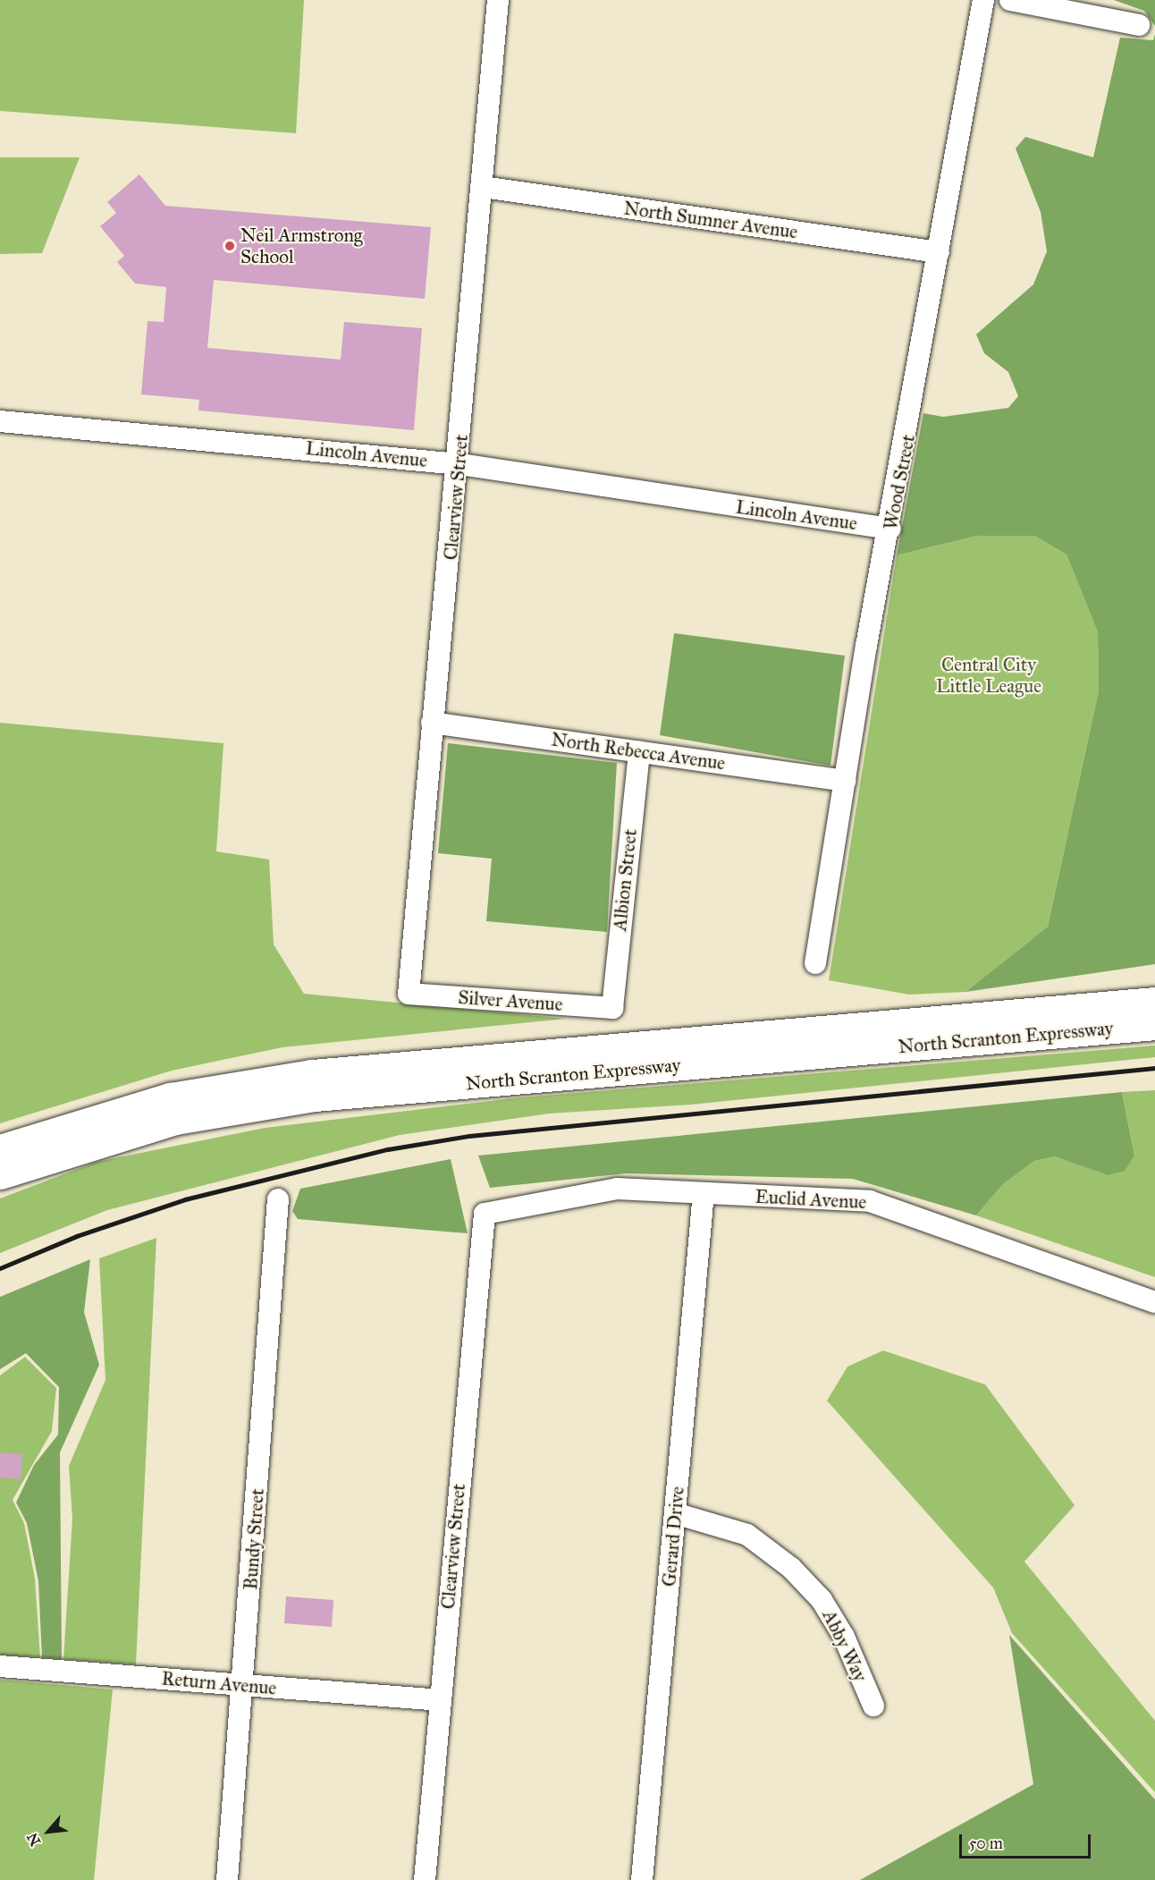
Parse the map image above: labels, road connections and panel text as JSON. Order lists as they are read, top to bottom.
{
  "streets": {
    "highway": ["North Scranton Expressway"],
    "street": [
      "North Sumner Avenue",
      "Lincoln Avenue",
      "Wood Street",
      "Clearview Street",
      "North Rebecca Avenue",
      "Albion Street",
      "Silver Avenue",
      "Euclid Avenue",
      "Gerard Drive",
      "Bundy Street",
      "Abby Way",
      "Return Avenue"
    ]
  },
  "crossings": [
    ["North Sumner Avenue", "Wood Street"],
    ["North Sumner Avenue", "Clearview Street"],
    ["Lincoln Avenue", "Wood Street"],
    ["Lincoln Avenue", "Clearview Street"],
    ["Wood Street", "North Rebecca Avenue"],
    ["Clearview Street", "North Rebecca Avenue"],
    ["Clearview Street", "Silver Avenue"],
    ["Clearview Street", "Euclid Avenue"],
    ["Clearview Street", "Return Avenue"],
    ["North Rebecca Avenue", "Albion Street"],
    ["Albion Street", "Silver Avenue"],
    ["Euclid Avenue", "Gerard Drive"],
    ["Gerard Drive", "Abby Way"],
    ["Bundy Street", "Return Avenue"]
  ],
  "parks": ["Central City Little League"],
  "places": ["Neil Armstrong School"],
  "scale_bar": "50 m",
  "north": "bottom left"
}
